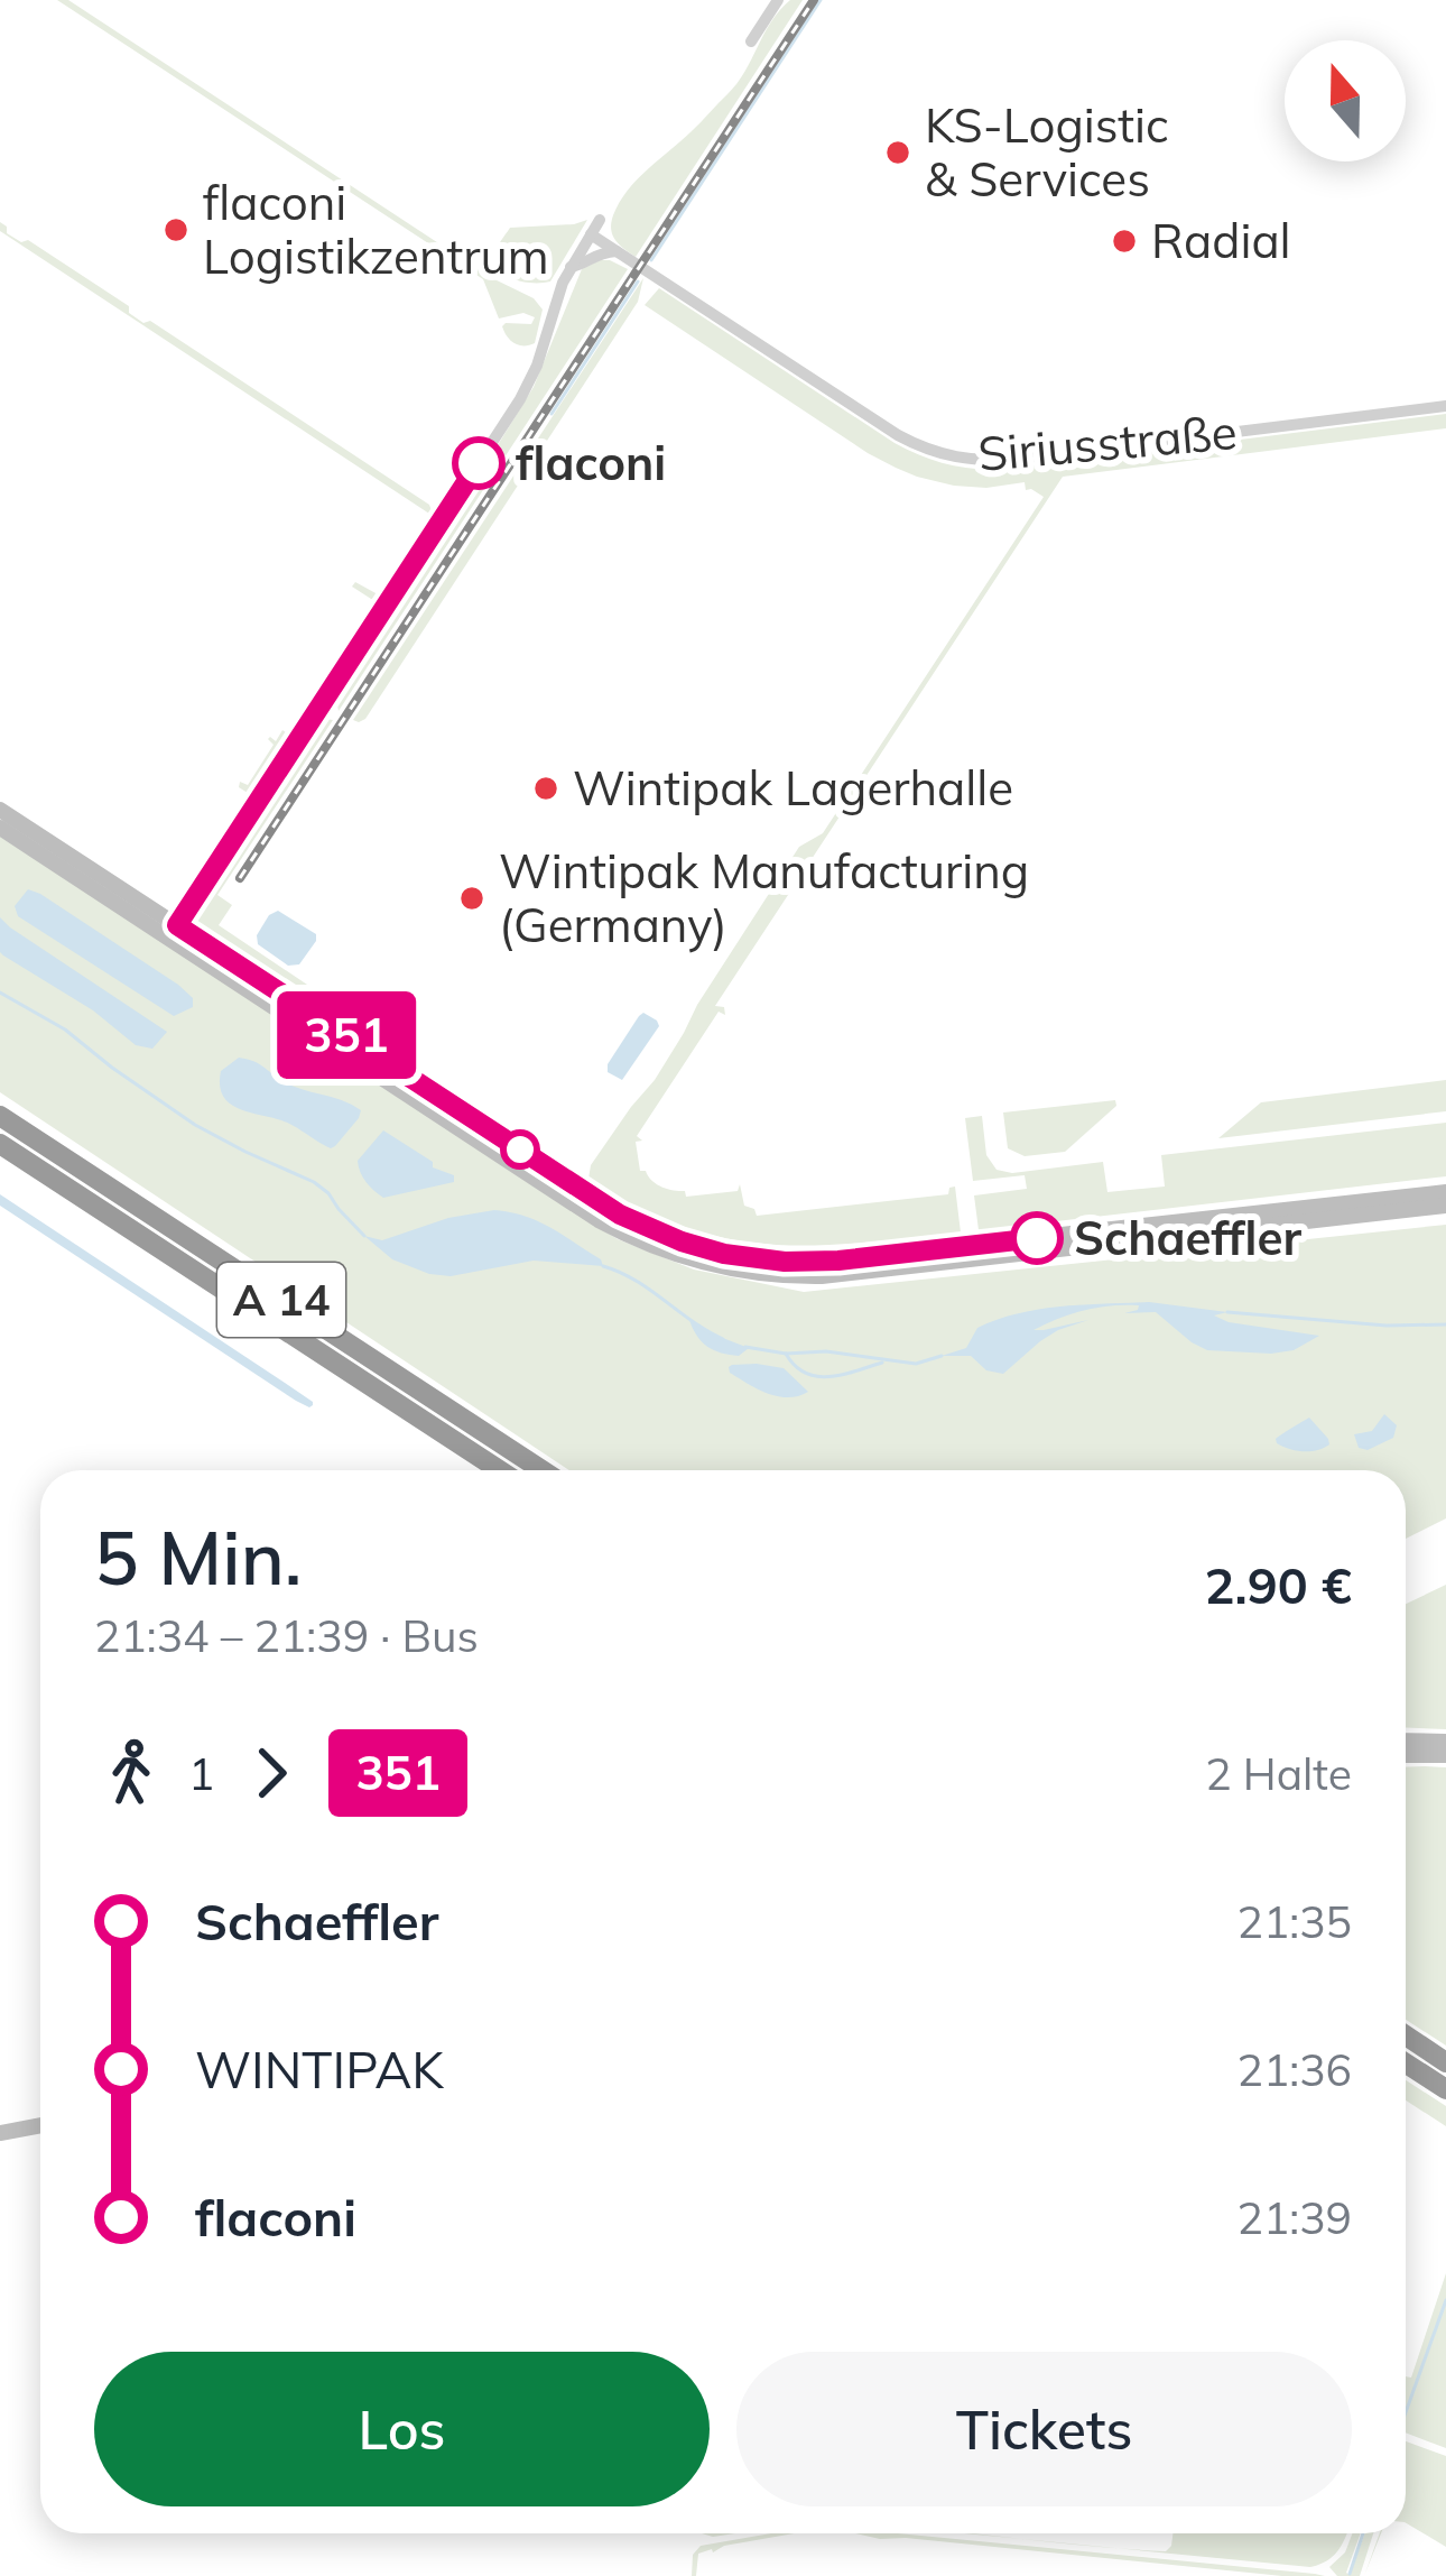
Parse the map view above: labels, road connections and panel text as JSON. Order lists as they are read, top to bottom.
{
  "streets": {
    "highway": ["A 14"],
    "street": ["Siriusstraße"]
  },
  "places": [
    "KS-Logistic & Services",
    "flaconi Logistikzentrum",
    "Radial",
    "flaconi",
    "Wintipak Lagerhalle",
    "Wintipak Manufacturing (Germany)",
    "Schaeffler"
  ],
  "lines": ["bus line 351"],
  "north": "top",
  "page": {
    "on_map": "351",
    "heading": ["5 Min.", "21:34 – 21:39 · Bus", "2.90 €"],
    "legs": ["1", "351", "2 Halte"],
    "list": [
      {
        "name": "Schaeffler",
        "value": "21:35"
      },
      {
        "name": "WINTIPAK",
        "value": "21:36"
      },
      {
        "name": "flaconi",
        "value": "21:39"
      }
    ],
    "buttons": ["Los", "Tickets"]
  }
}
